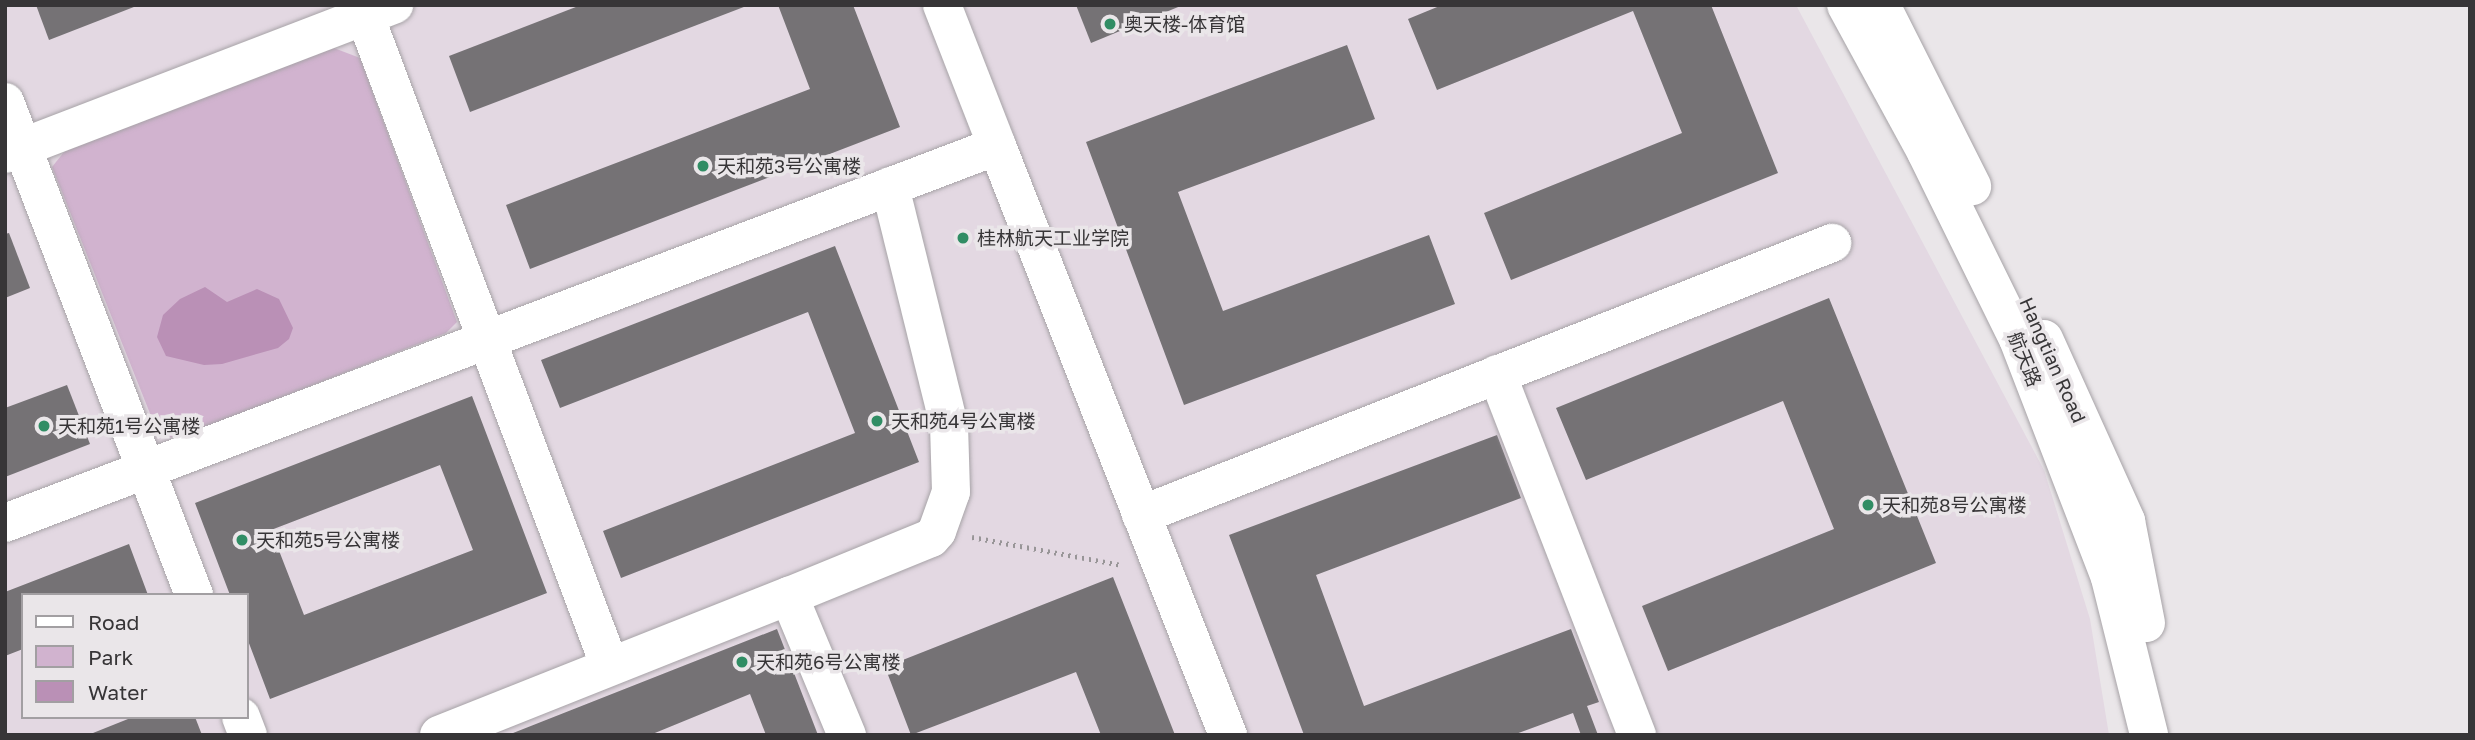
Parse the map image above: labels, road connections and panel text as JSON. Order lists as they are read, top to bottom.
{
  "streets": {
    "main road": ["航天路", "Hangtian Road"]
  },
  "places": [
    "奥天楼-体育馆",
    "天和苑3号公寓楼",
    "桂林航天工业学院",
    "天和苑4号公寓楼",
    "天和苑1号公寓楼",
    "天和苑8号公寓楼",
    "天和苑5号公寓楼",
    "天和苑6号公寓楼"
  ],
  "legend": ["Road", "Park", "Water"]
}
